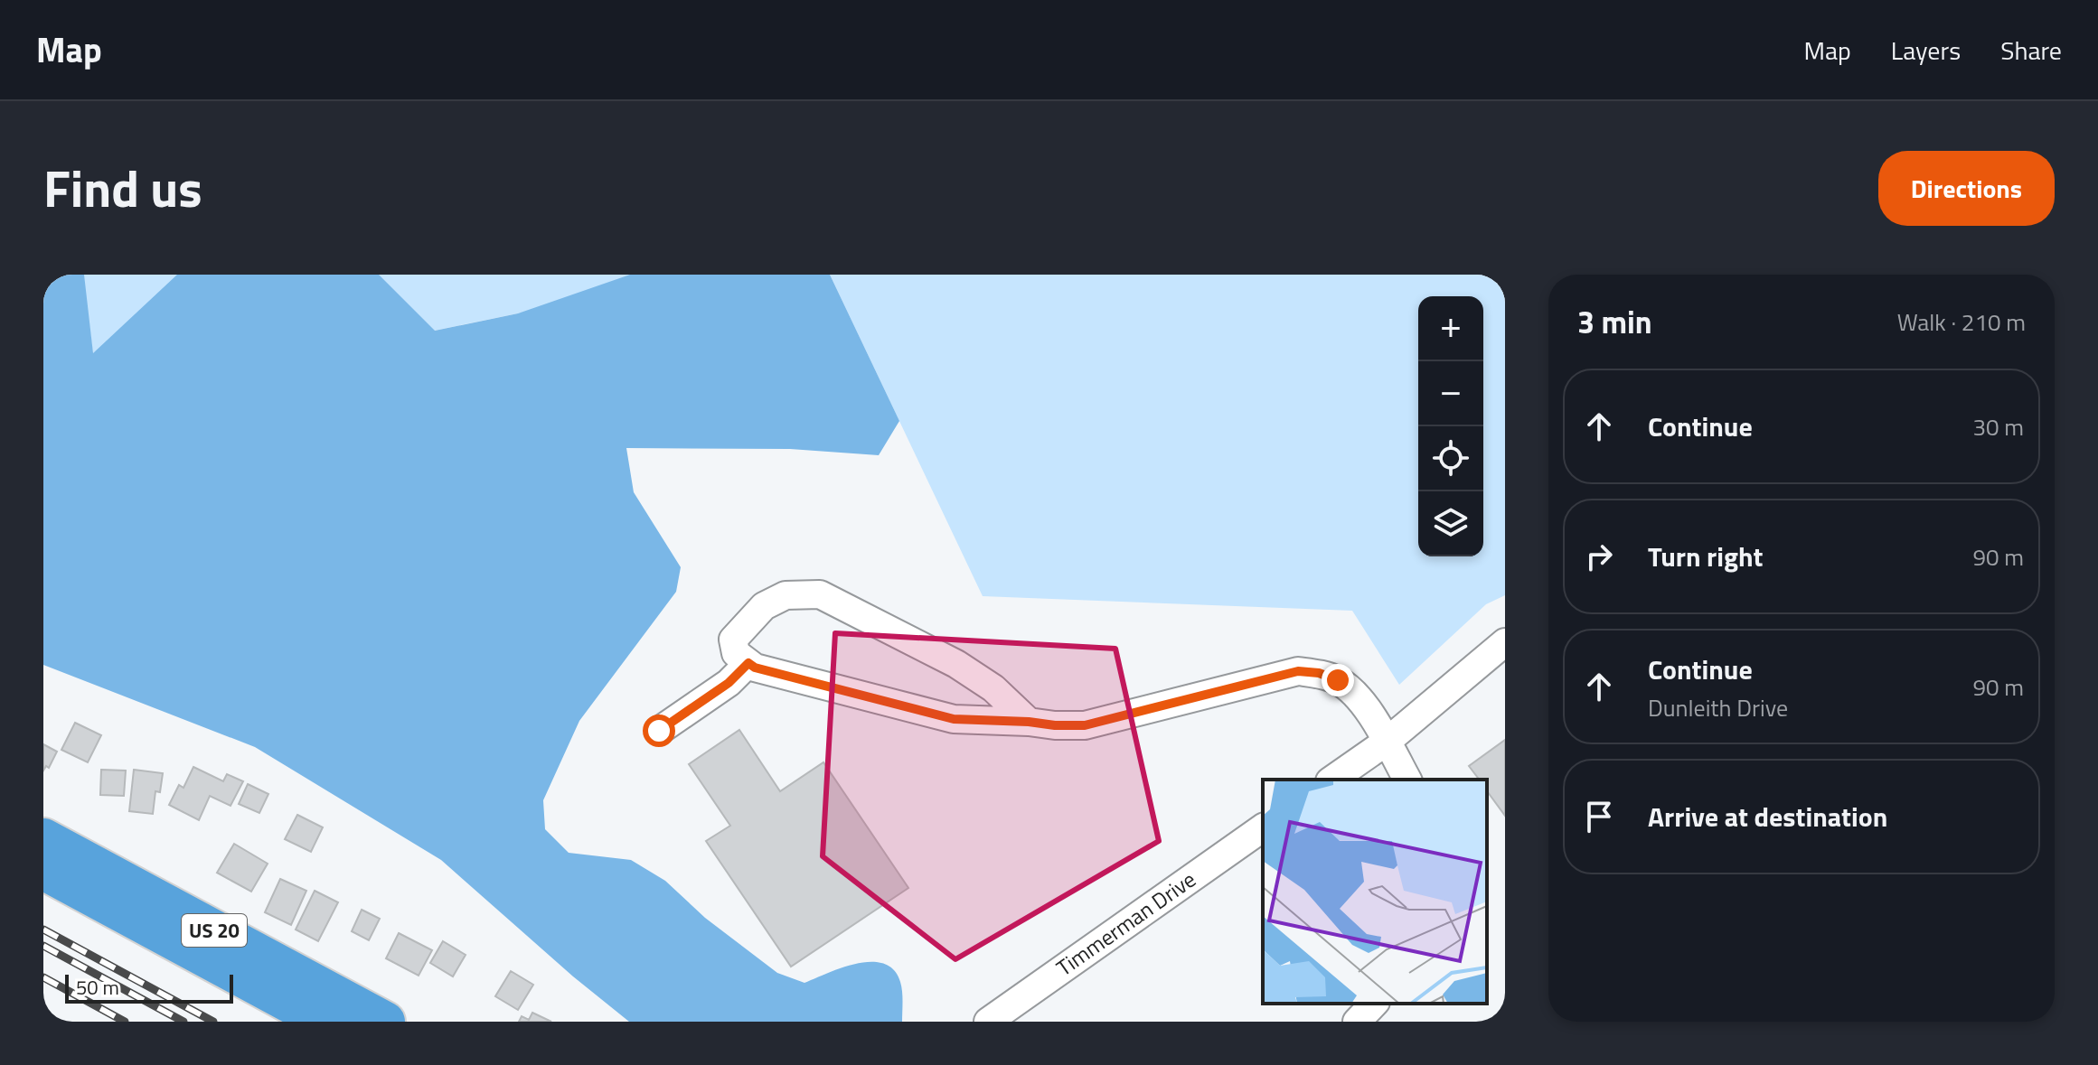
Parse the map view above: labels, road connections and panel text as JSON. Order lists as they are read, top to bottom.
{
  "streets": {
    "highway": ["US 20"],
    "street": ["Timmerman Drive"]
  },
  "scale_bar": "50 m",
  "page": {
    "header": "Map",
    "nav": ["Map", "Layers", "Share"],
    "title": "Find us",
    "buttons": "Directions",
    "heading": ["3 min", "Walk · 210 m"],
    "map_buttons": ["+", "−"],
    "list": [
      ["Continue", "30 m"],
      ["Turn right", "90 m"],
      ["Continue", "Dunleith Drive", "90 m"],
      "Arrive at destination"
    ],
    "scale": "50 m"
  }
}
